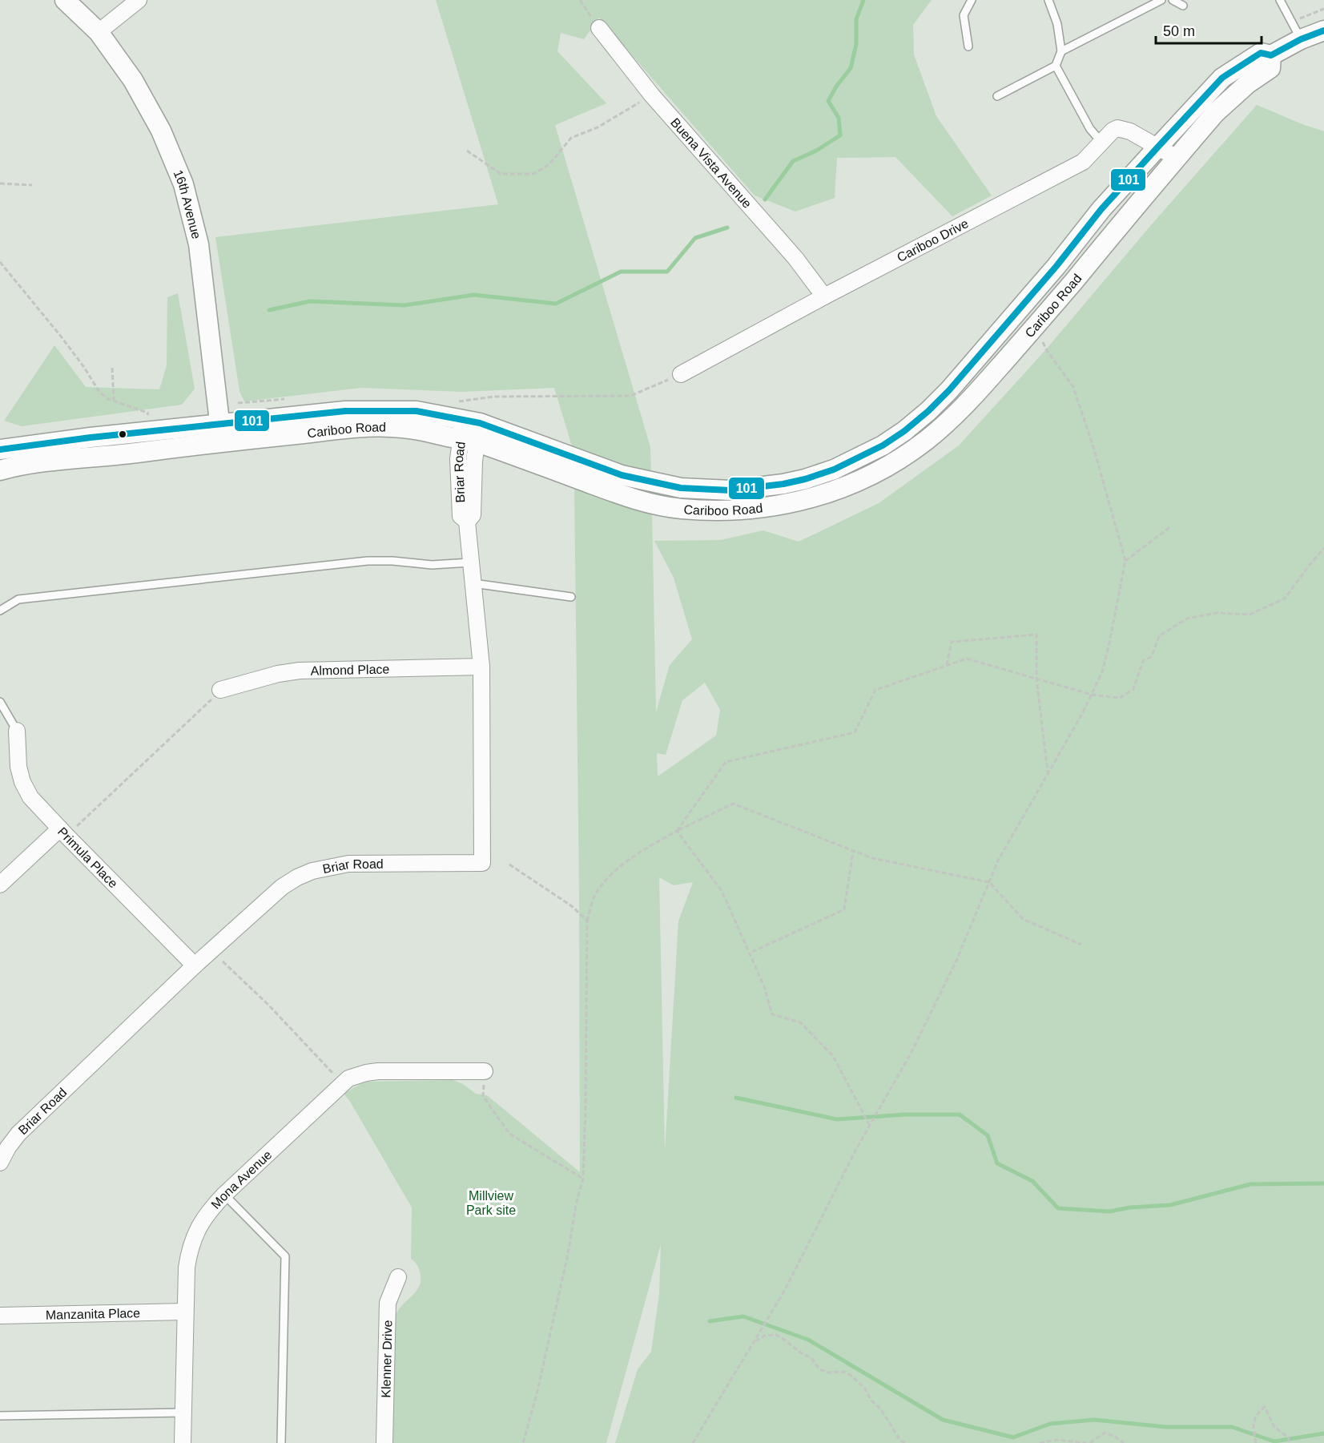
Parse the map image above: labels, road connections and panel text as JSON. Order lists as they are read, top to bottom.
{
  "streets": {
    "street": [
      "Buena Vista Avenue",
      "16th Avenue",
      "Cariboo Drive",
      "Cariboo Road",
      "Briar Road",
      "Almond Place",
      "Primula Place",
      "Mona Avenue",
      "Manzanita Place",
      "Klenner Drive"
    ]
  },
  "crossings": [
    ["Buena Vista Avenue", "Cariboo Drive"],
    ["16th Avenue", "Cariboo Road"],
    ["Cariboo Drive", "Cariboo Road"],
    ["Cariboo Road", "Briar Road"],
    ["Briar Road", "Almond Place"],
    ["Briar Road", "Primula Place"],
    ["Mona Avenue", "Manzanita Place"]
  ],
  "parks": ["Millview Park site"],
  "lines": ["transit line 101"],
  "scale_bar": "50 m"
}
